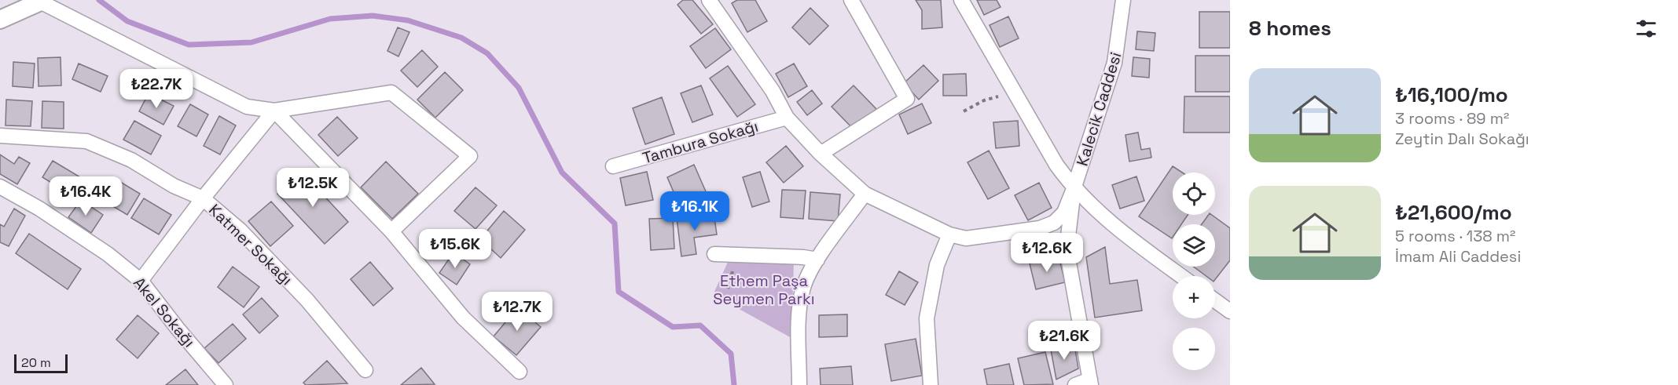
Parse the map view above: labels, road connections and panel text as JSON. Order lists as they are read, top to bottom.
{
  "streets": {
    "street": [
      "Kalecik Caddesi",
      "Tambura Sokağı",
      "Katmer Sokağı",
      "Akel Sokağı"
    ]
  },
  "parks": ["Ethem Paşa Seymen Parkı"],
  "scale_bar": "20 m",
  "page": {
    "heading": "8 homes",
    "list": [
      {
        "name": "₺16,100/mo",
        "note": "3 rooms · 89 m² · Zeytin Dalı Sokağı"
      },
      {
        "name": "₺21,600/mo",
        "note": "5 rooms · 138 m² · İmam Ali Caddesi"
      }
    ],
    "price": [
      "₺22.7K",
      "₺12.5K",
      "₺16.4K",
      "₺16.1K",
      "₺15.6K",
      "₺12.6K",
      "₺12.7K",
      "₺21.6K"
    ],
    "map_buttons": ["+", "−"],
    "scale": "20 m"
  }
}
